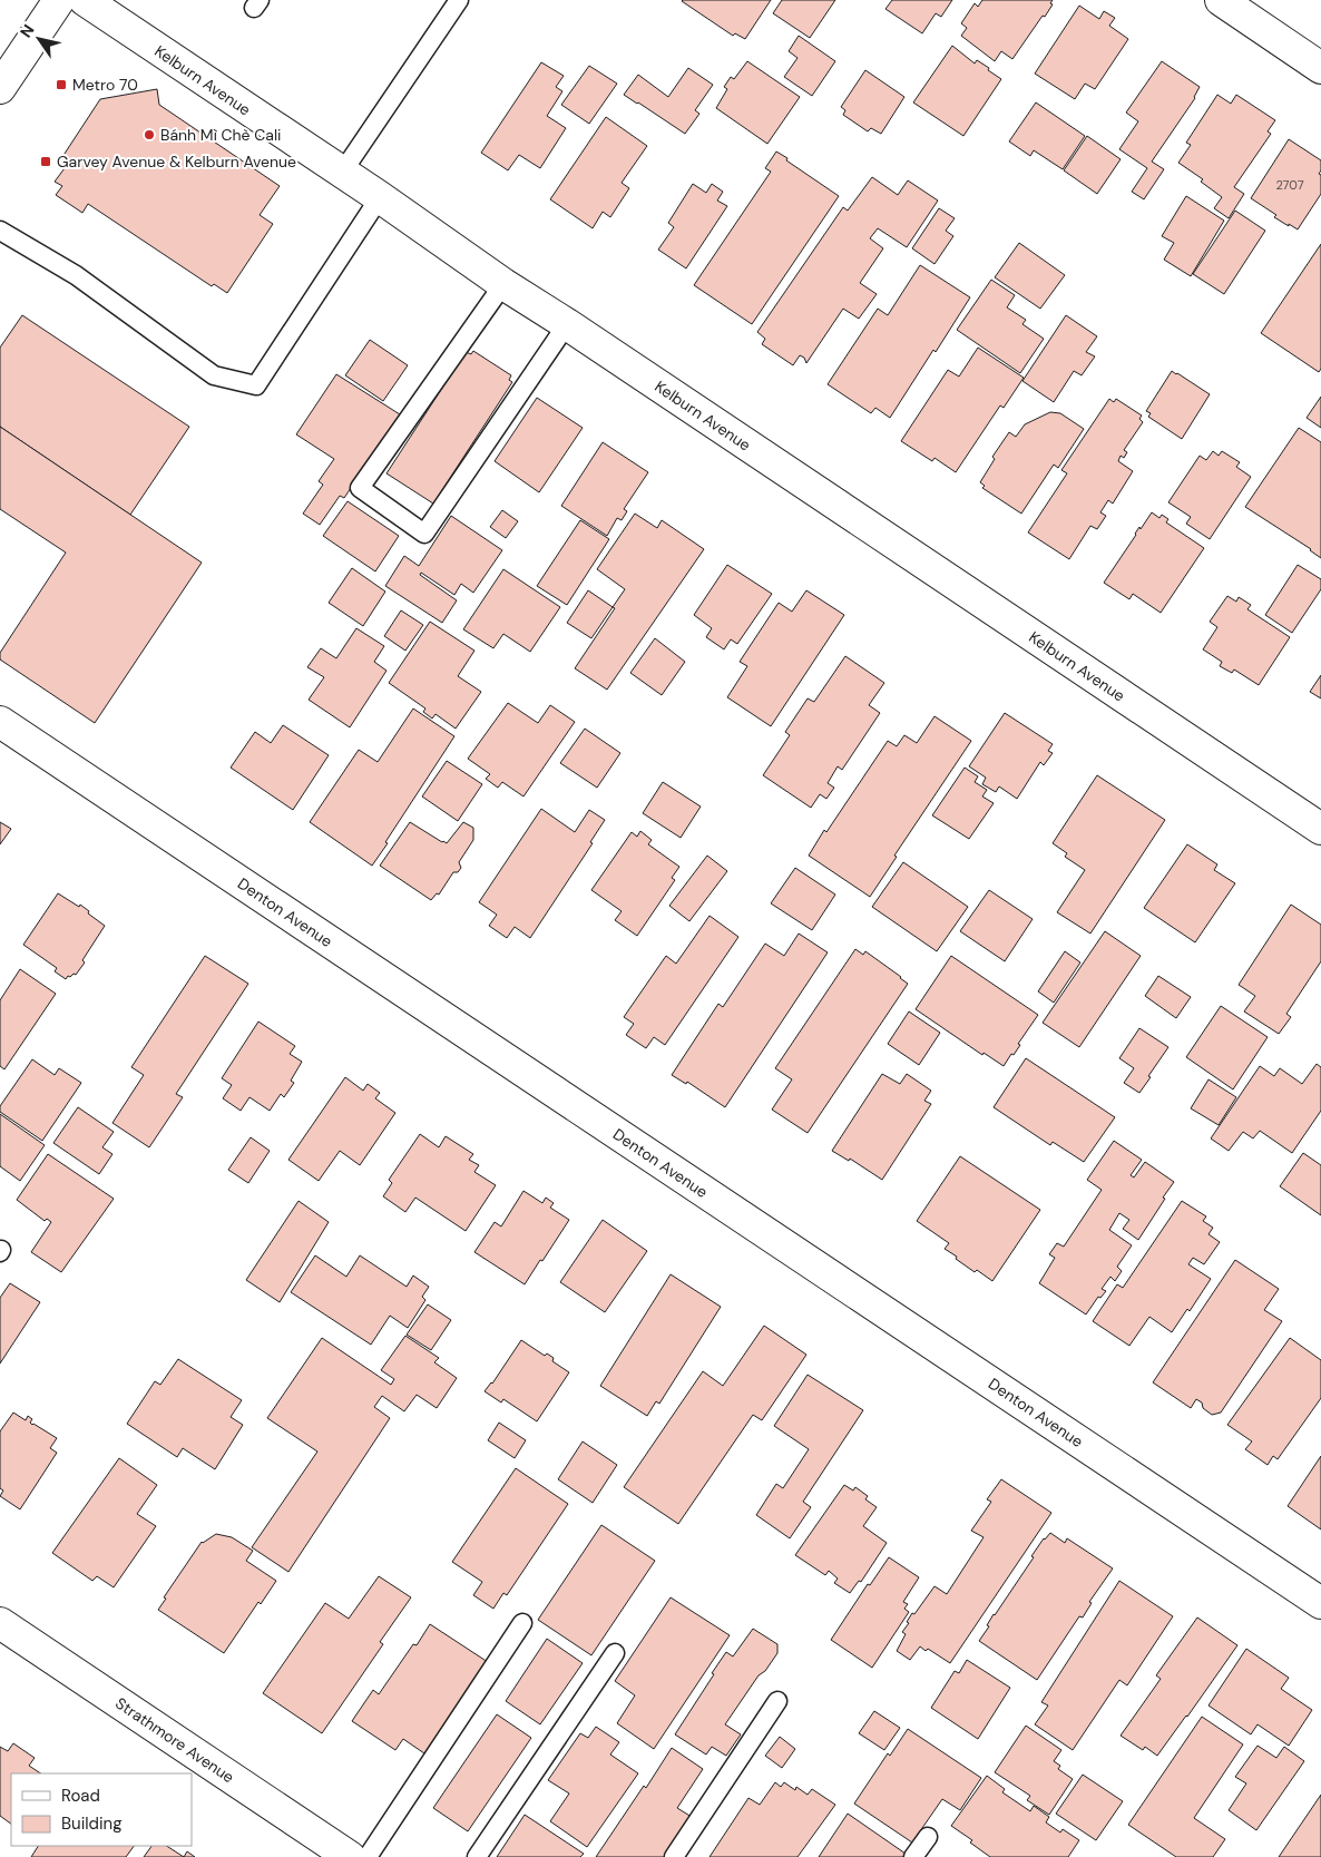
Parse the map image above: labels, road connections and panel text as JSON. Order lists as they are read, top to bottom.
{
  "streets": {
    "street": ["Kelburn Avenue", "Denton Avenue", "Strathmore Avenue"]
  },
  "places": {
    "transit": ["Metro 70", "Garvey Avenue & Kelburn Avenue"],
    "other": ["Bánh Mì Chè Cali"]
  },
  "house_numbers": ["2707"],
  "legend": ["Road", "Building"],
  "north": "top left"
}
